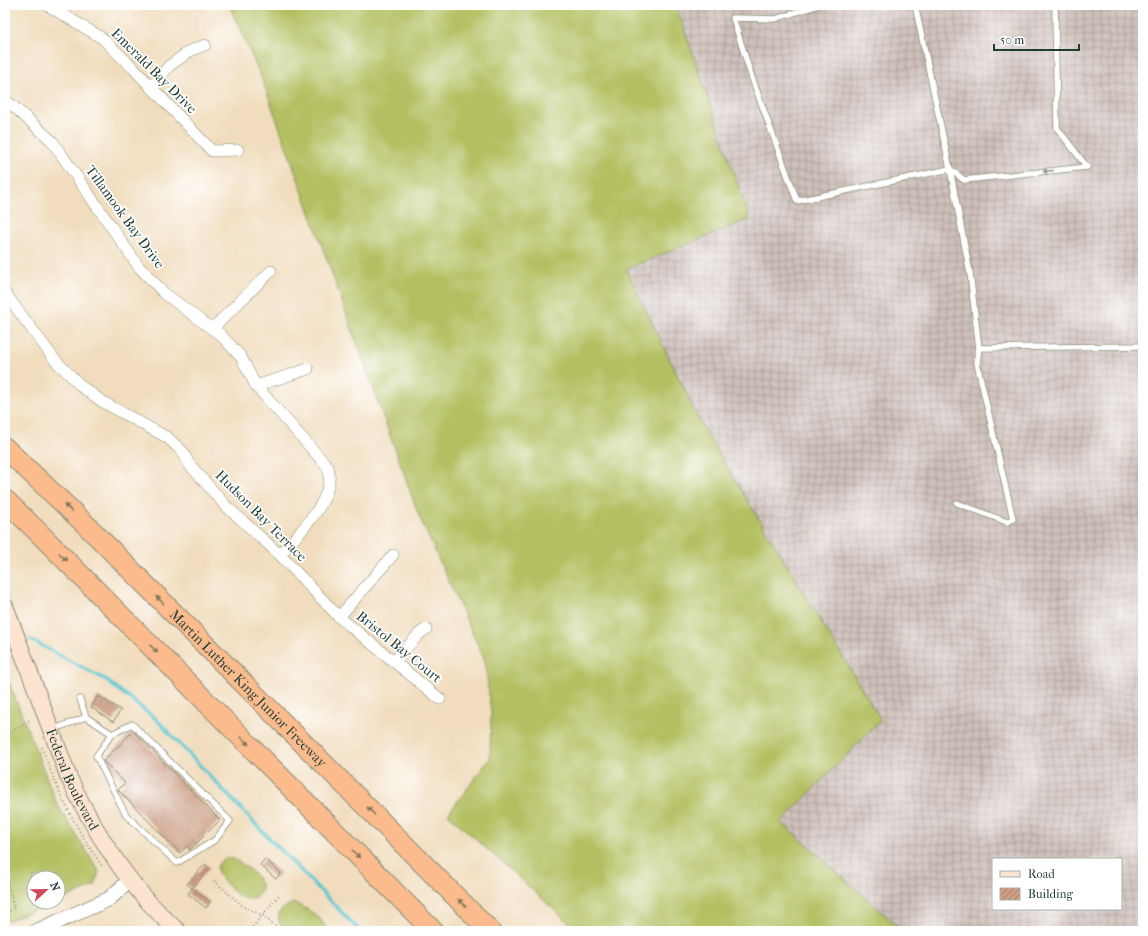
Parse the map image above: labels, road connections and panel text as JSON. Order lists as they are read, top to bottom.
{
  "streets": {
    "highway": ["Martin Luther King Junior Freeway"],
    "main road": ["Federal Boulevard"],
    "street": [
      "Emerald Bay Drive",
      "Tillamook Bay Drive",
      "Hudson Bay Terrace",
      "Bristol Bay Court"
    ]
  },
  "crossings": [
    ["Tillamook Bay Drive", "Hudson Bay Terrace"],
    ["Hudson Bay Terrace", "Bristol Bay Court"]
  ],
  "legend": ["Road", "Building"],
  "scale_bar": "50 m",
  "north": "right"
}
